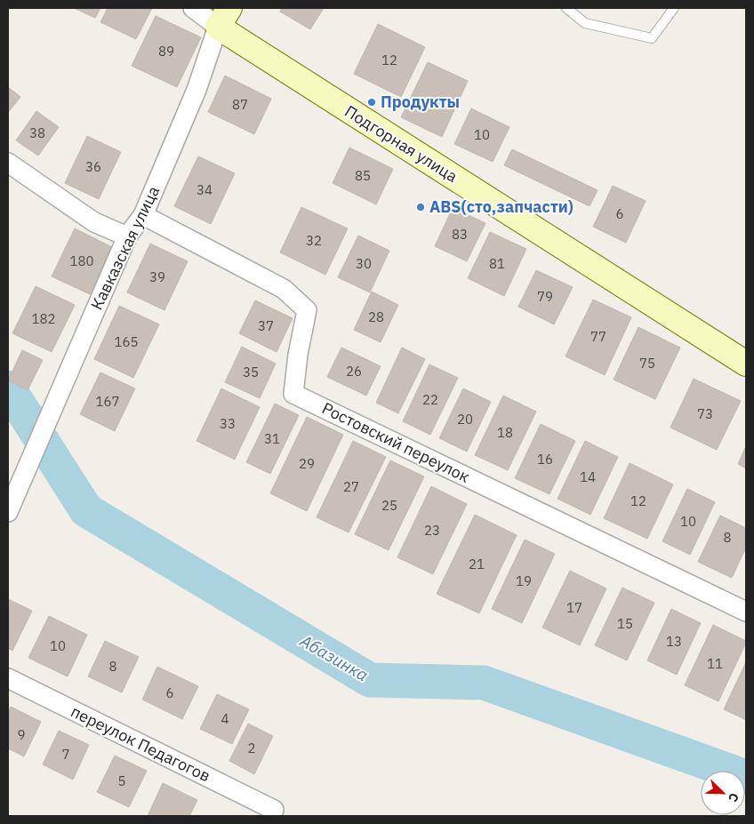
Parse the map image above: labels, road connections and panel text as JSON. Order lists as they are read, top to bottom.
{
  "streets": {
    "main road": ["Подгорная улица"],
    "street": ["Кавказская улица", "Ростовский переулок", "переулок Педагогов"]
  },
  "crossings": [
    ["Подгорная улица", "Кавказская улица"],
    ["Кавказская улица", "Ростовский переулок"]
  ],
  "water": ["Абазинка"],
  "places": ["Продукты", "ABS(сто,запчасти)"],
  "house_numbers": [
    "89",
    "12",
    "87",
    "38",
    "10",
    "36",
    "85",
    "34",
    "6",
    "83",
    "32",
    "180",
    "30",
    "81",
    "39",
    "79",
    "28",
    "182",
    "37",
    "77",
    "165",
    "75",
    "26",
    "35",
    "22",
    "167",
    "73",
    "20",
    "33",
    "18",
    "31",
    "16",
    "29",
    "14",
    "27",
    "12",
    "25",
    "10",
    "23",
    "8",
    "21",
    "19",
    "17",
    "15",
    "13",
    "10",
    "11",
    "8",
    "6",
    "4",
    "9",
    "2",
    "7",
    "5"
  ],
  "north": "bottom right"
}
